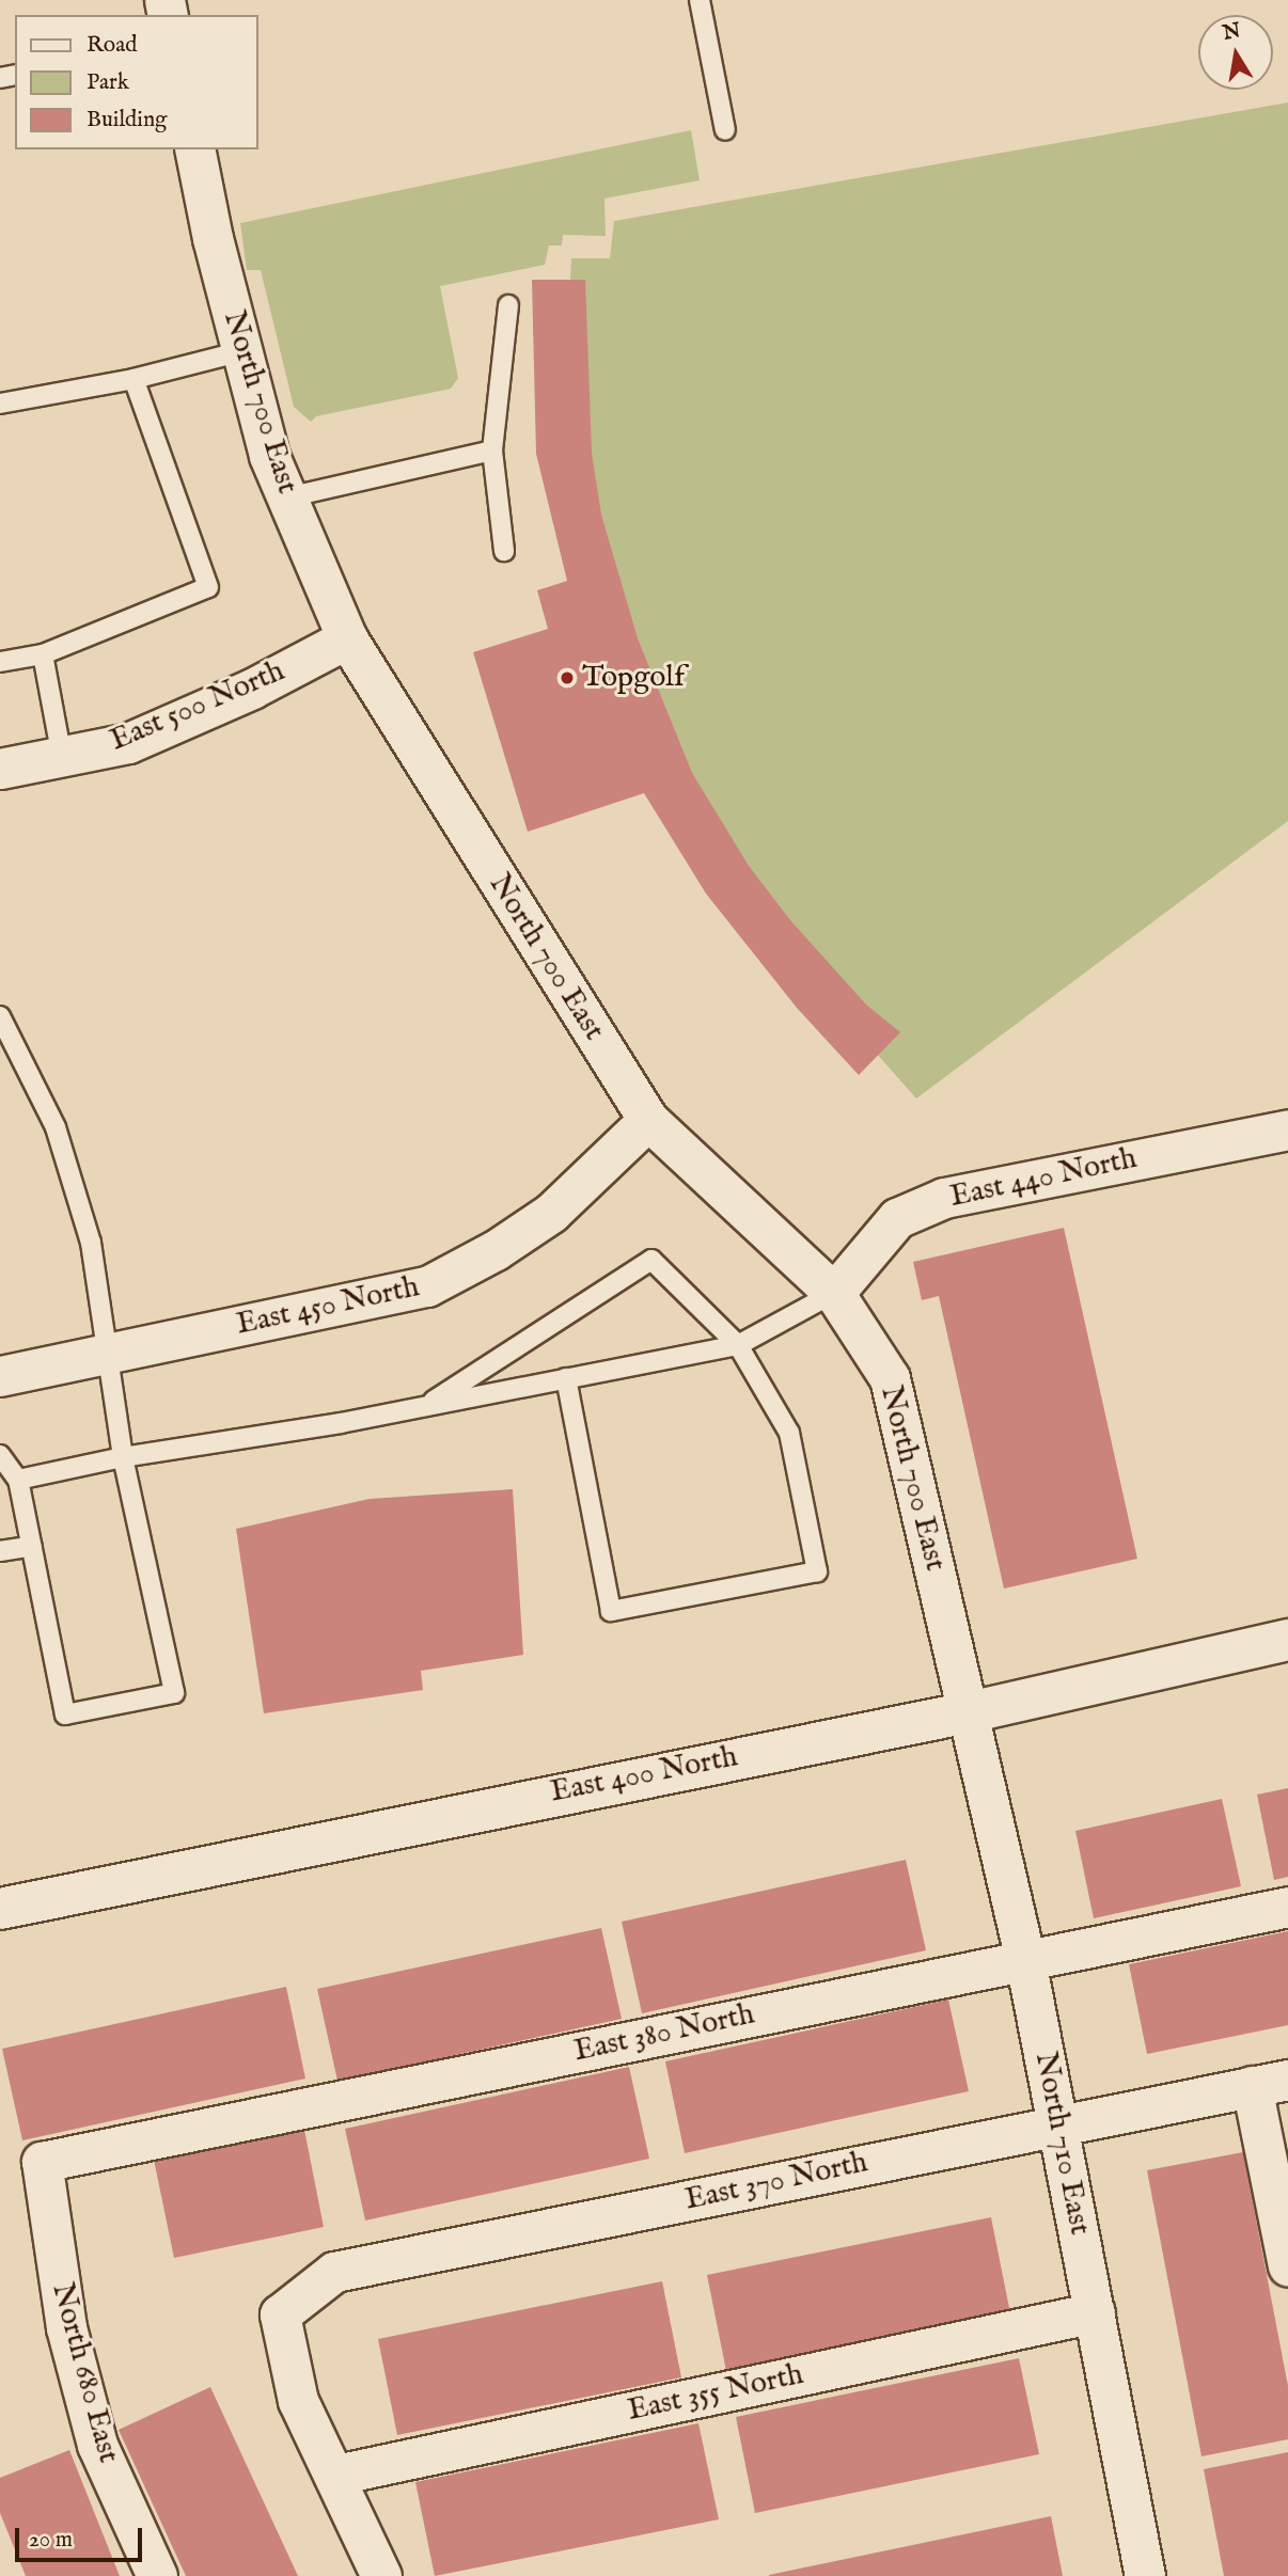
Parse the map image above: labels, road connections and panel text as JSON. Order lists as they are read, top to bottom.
{
  "streets": {
    "street": [
      "North 700 East",
      "East 500 North",
      "East 440 North",
      "East 450 North",
      "East 400 North",
      "East 380 North",
      "North 710 East",
      "East 370 North",
      "North 680 East",
      "East 355 North"
    ]
  },
  "crossings": [
    ["North 700 East", "East 500 North"],
    ["North 700 East", "East 440 North"],
    ["North 700 East", "East 450 North"],
    ["North 700 East", "East 400 North"],
    ["North 700 East", "North 710 East"],
    ["East 400 North", "North 710 East"],
    ["East 380 North", "North 710 East"],
    ["East 380 North", "North 680 East"],
    ["North 710 East", "East 370 North"],
    ["North 710 East", "East 355 North"],
    ["East 370 North", "East 355 North"]
  ],
  "places": ["Topgolf"],
  "legend": ["Road", "Park", "Building"],
  "scale_bar": "20 m",
  "north": "top"
}
